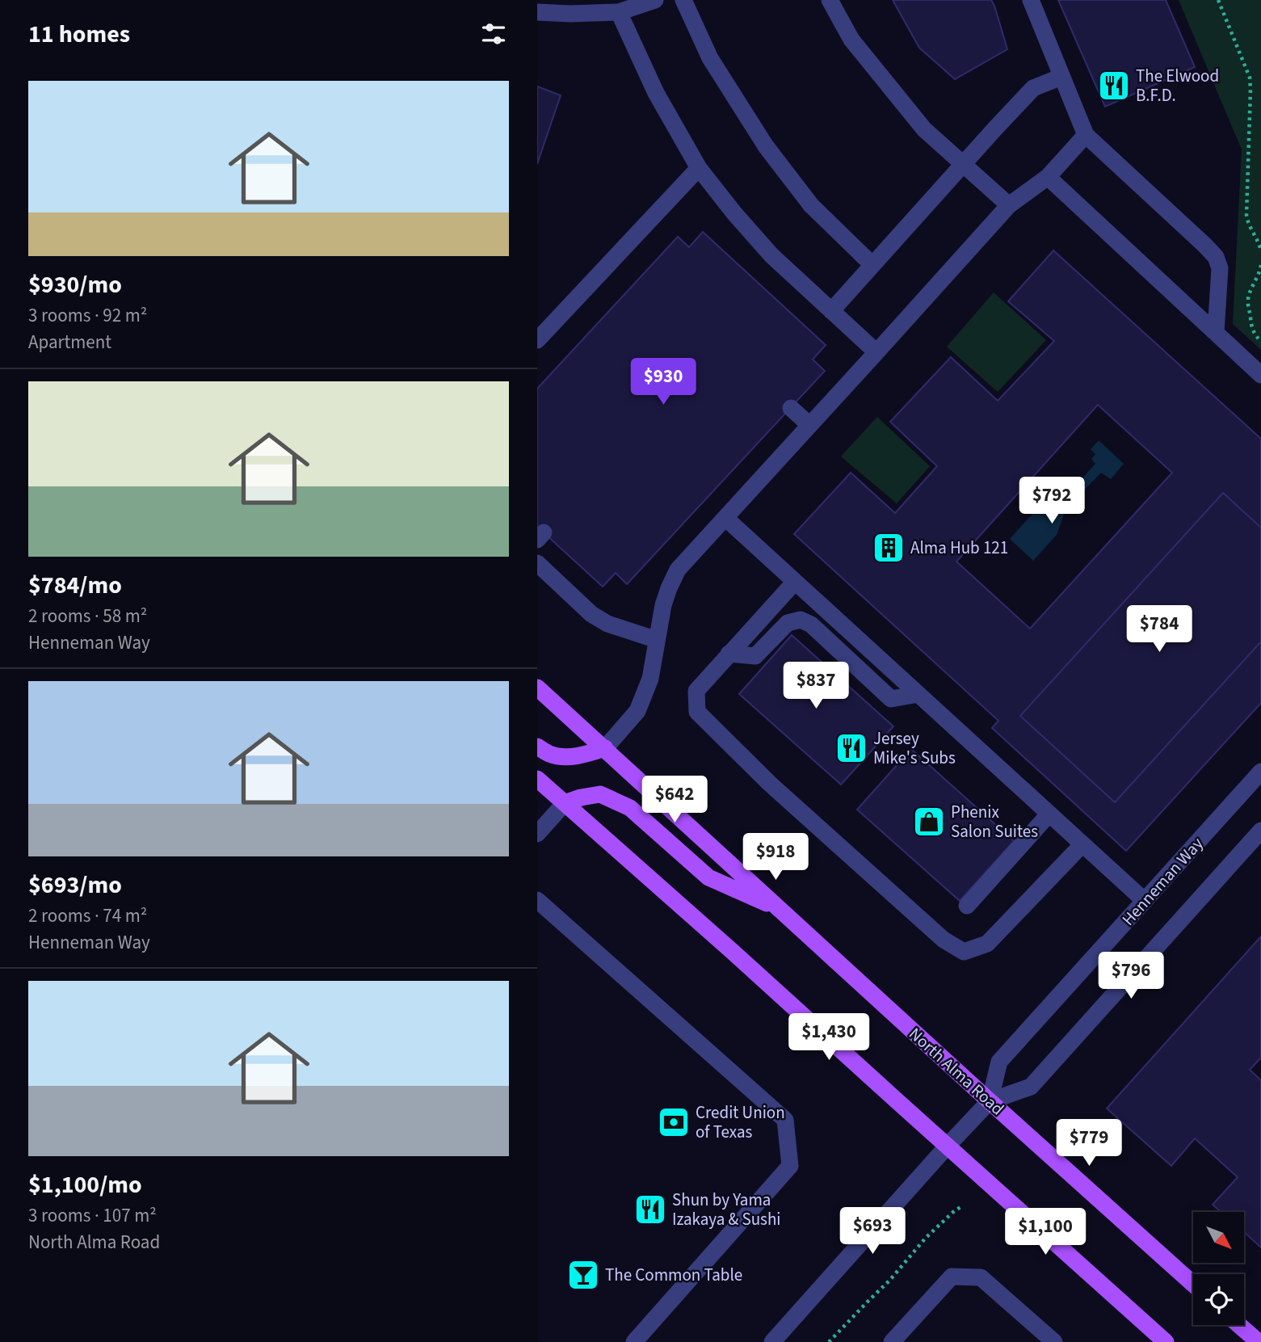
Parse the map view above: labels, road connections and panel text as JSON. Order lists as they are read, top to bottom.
{
  "streets": {
    "main road": ["North Alma Road"],
    "street": ["Henneman Way"]
  },
  "crossings": [
    ["Henneman Way", "North Alma Road"]
  ],
  "places": {
    "restaurant": ["The Elwood B.F.D.", "Jersey Mike's Subs", "Shun by Yama Izakaya & Sushi"],
    "building": ["Alma Hub 121"],
    "shop": ["Phenix Salon Suites"],
    "bank": ["Credit Union of Texas"],
    "bar": ["The Common Table"]
  },
  "north": "bottom right",
  "page": {
    "heading": "11 homes",
    "list": [
      {
        "name": "$930/mo",
        "note": "3 rooms · 92 m² · Apartment"
      },
      {
        "name": "$784/mo",
        "note": "2 rooms · 58 m² · Henneman Way"
      },
      {
        "name": "$693/mo",
        "note": "2 rooms · 74 m² · Henneman Way"
      },
      {
        "name": "$1,100/mo",
        "note": "3 rooms · 107 m² · North Alma Road"
      }
    ],
    "price": [
      "$930",
      "$792",
      "$784",
      "$837",
      "$642",
      "$918",
      "$796",
      "$1,430",
      "$779",
      "$693",
      "$1,100"
    ]
  }
}
